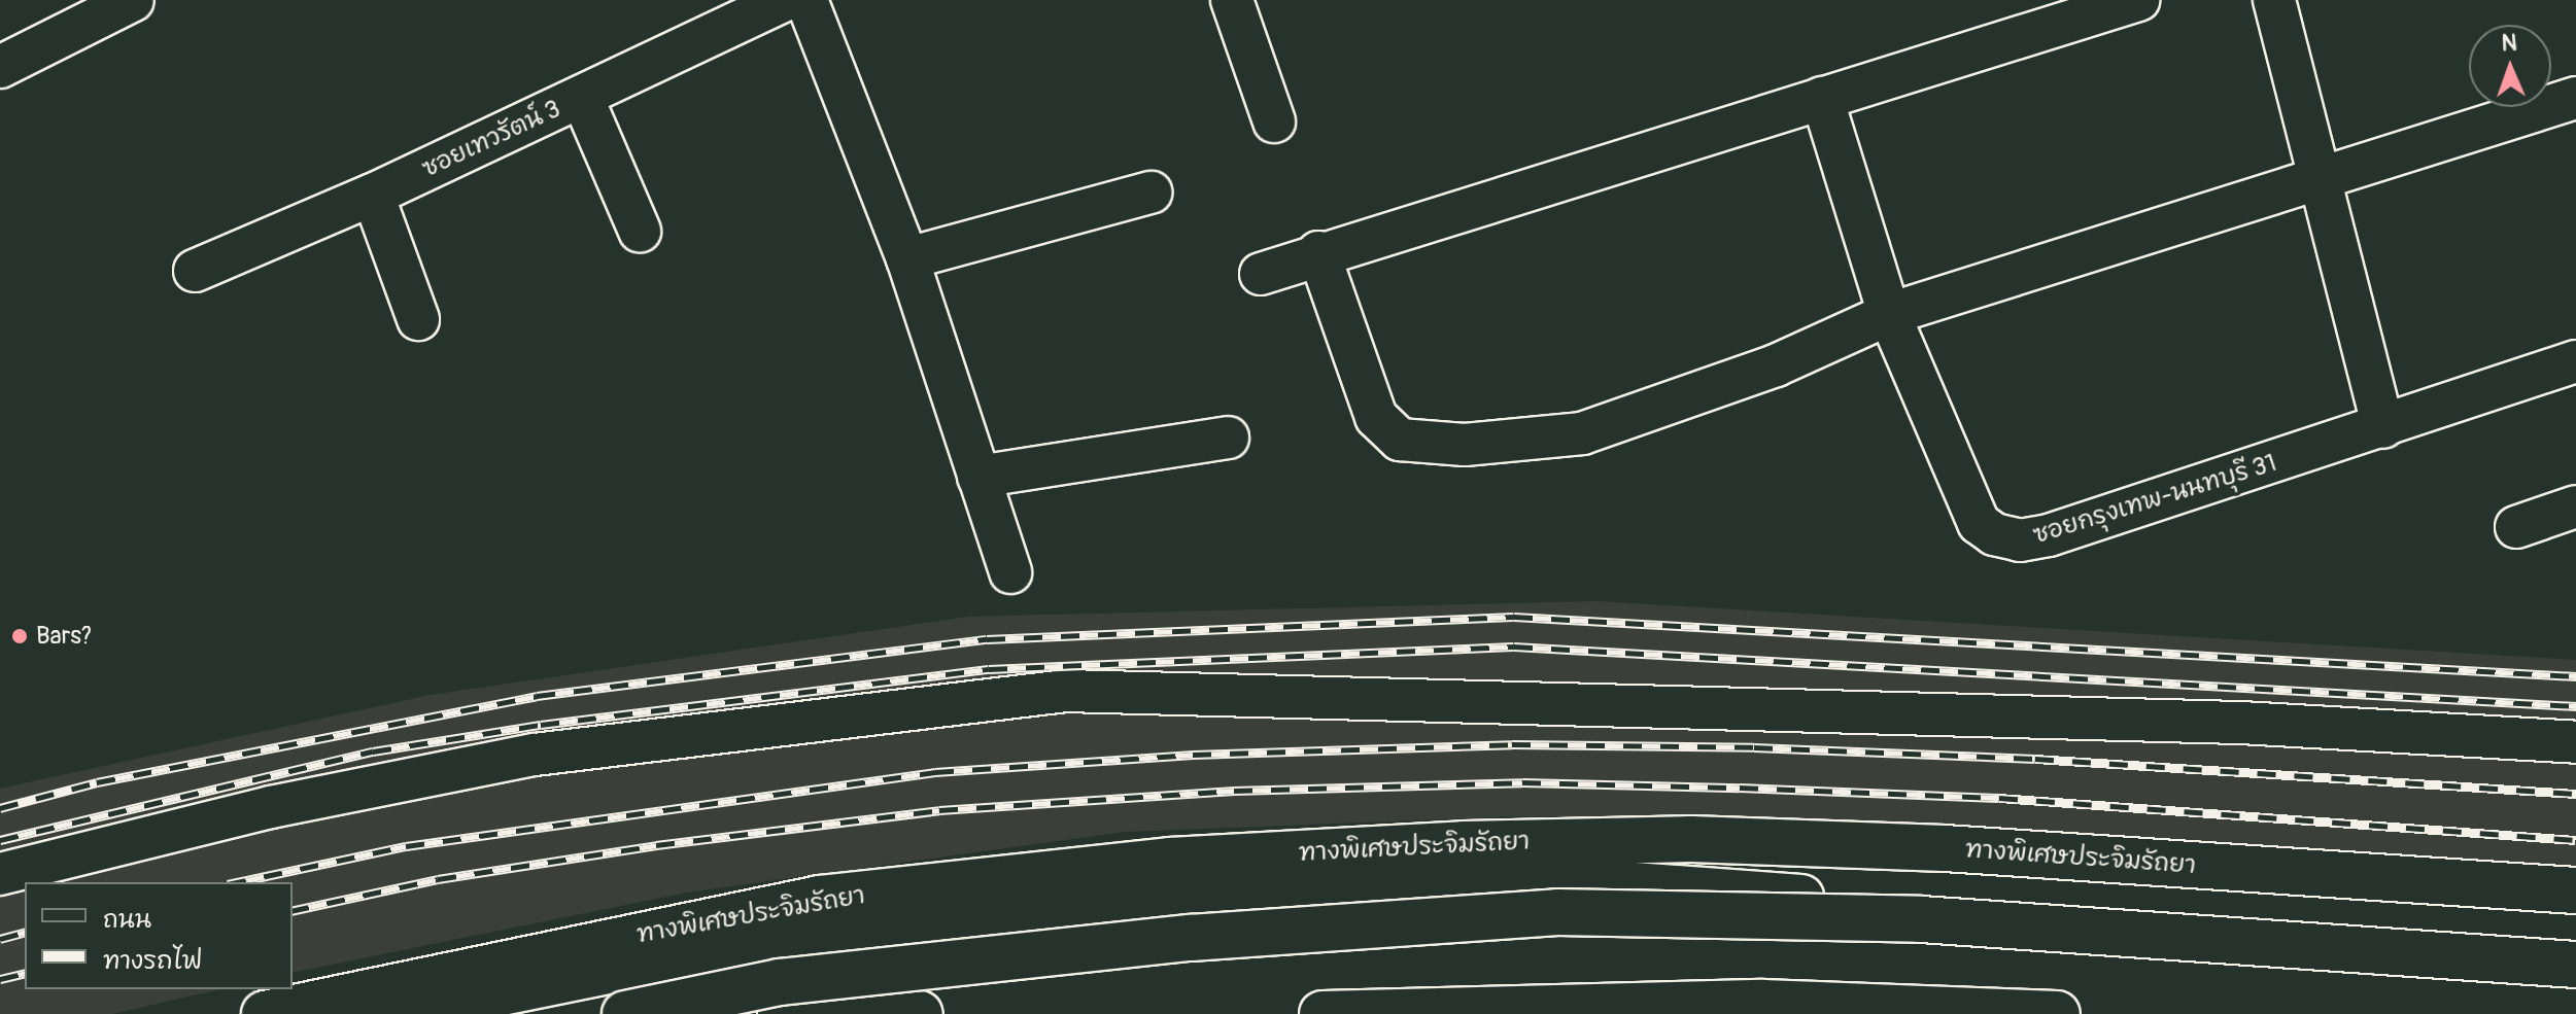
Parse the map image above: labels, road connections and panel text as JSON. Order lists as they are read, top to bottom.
{
  "streets": {
    "main road": ["ทางพิเศษประจิมรัถยา"],
    "street": ["ซอยเทวรัตน์ 3", "ซอยกรุงเทพ-นนทบุรี 31"]
  },
  "places": ["Bars?"],
  "legend": ["ถนน", "ทางรถไฟ"],
  "north": "top"
}
